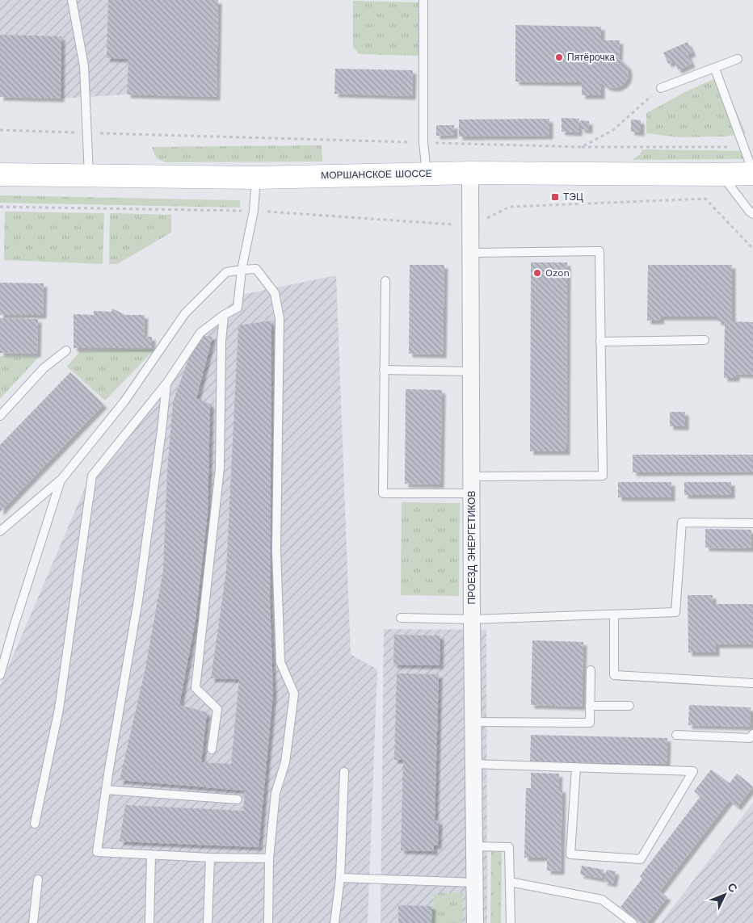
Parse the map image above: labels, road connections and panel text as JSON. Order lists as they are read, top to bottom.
{
  "streets": {
    "main road": ["МОРШАНСКОЕ ШОССЕ"],
    "street": ["ПРОЕЗД ЭНЕРГЕТИКОВ"]
  },
  "crossings": [
    ["МОРШАНСКОЕ ШОССЕ", "ПРОЕЗД ЭНЕРГЕТИКОВ"]
  ],
  "places": {
    "other": ["Пятёрочка", "Ozon"],
    "transit": ["ТЭЦ"]
  },
  "north": "top right"
}
